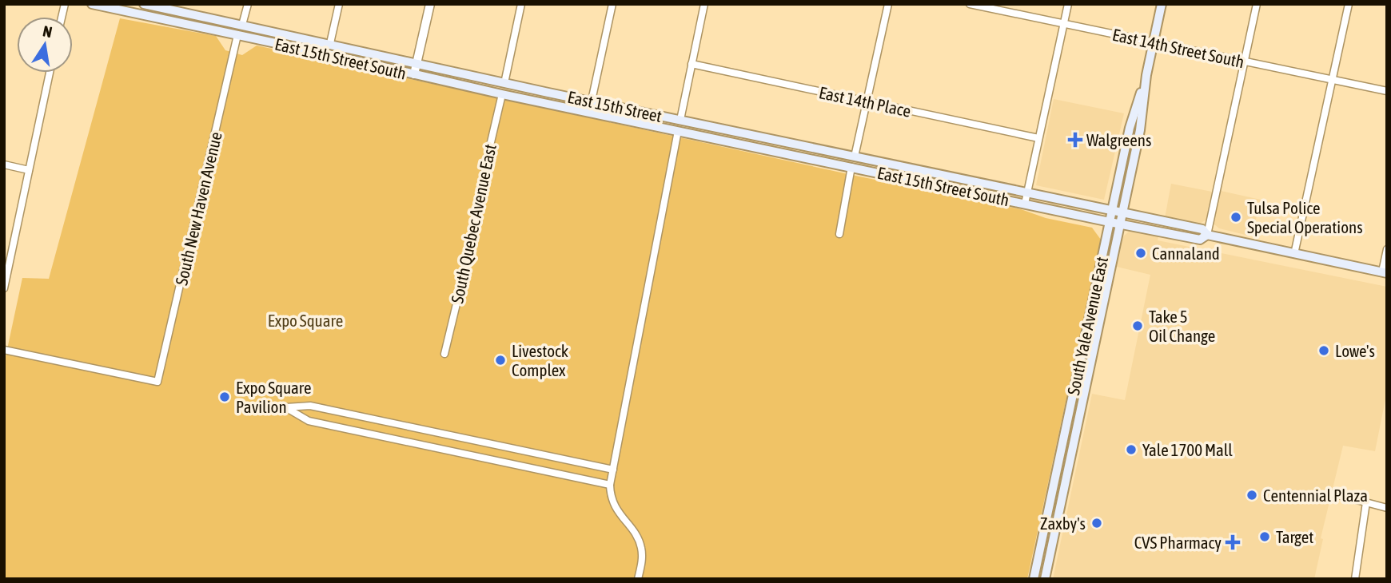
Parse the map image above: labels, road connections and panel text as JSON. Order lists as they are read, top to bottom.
{
  "streets": {
    "main road": ["East 15th Street South", "East 15th Street", "South Yale Avenue East"],
    "street": [
      "East 14th Street South",
      "East 14th Place",
      "South New Haven Avenue",
      "South Quebec Avenue East"
    ]
  },
  "crossings": [
    ["East 14th Street South", "South Yale Avenue East"],
    ["East 15th Street South", "East 15th Street"],
    ["East 15th Street South", "South New Haven Avenue"],
    ["East 15th Street South", "South Quebec Avenue East"],
    ["East 15th Street South", "South Yale Avenue East"]
  ],
  "parks": ["Expo Square"],
  "places": {
    "health": ["Walgreens", "CVS Pharmacy"],
    "other": [
      "Tulsa Police Special Operations",
      "Cannaland",
      "Take 5 Oil Change",
      "Lowe's",
      "Livestock Complex",
      "Expo Square Pavilion",
      "Yale 1700 Mall",
      "Centennial Plaza",
      "Zaxby's",
      "Target"
    ]
  },
  "north": "top"
}
